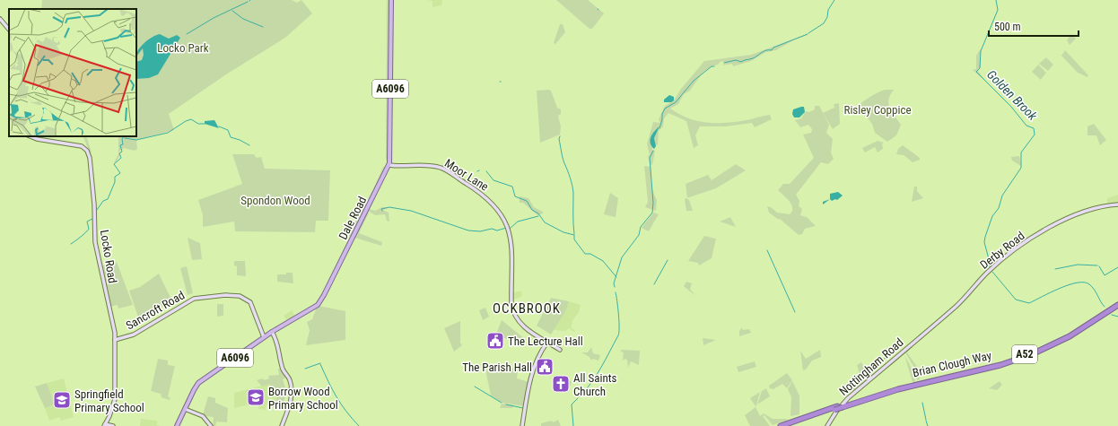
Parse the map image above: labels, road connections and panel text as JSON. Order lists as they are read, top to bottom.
{
  "streets": {
    "highway": ["A52", "Brian Clough Way"],
    "main road": ["A6096", "Dale Road"],
    "street": [
      "Moor Lane",
      "Derby Road",
      "Locko Road",
      "Sancroft Road",
      "Nottingham Road"
    ]
  },
  "crossings": [
    ["A6096", "Dale Road"],
    ["Moor Lane", "Dale Road"],
    ["Dale Road", "Sancroft Road"],
    ["Derby Road", "Nottingham Road"],
    ["Locko Road", "Sancroft Road"]
  ],
  "districts": ["OCKBROOK"],
  "water": ["Golden Brook"],
  "parks": ["Locko Park", "Risley Coppice", "Spondon Wood"],
  "places": {
    "public building": ["The Lecture Hall", "The Parish Hall"],
    "church": ["All Saints Church"],
    "school or university": ["Borrow Wood Primary School", "Springfield Primary School"]
  },
  "scale_bar": "500 m"
}
